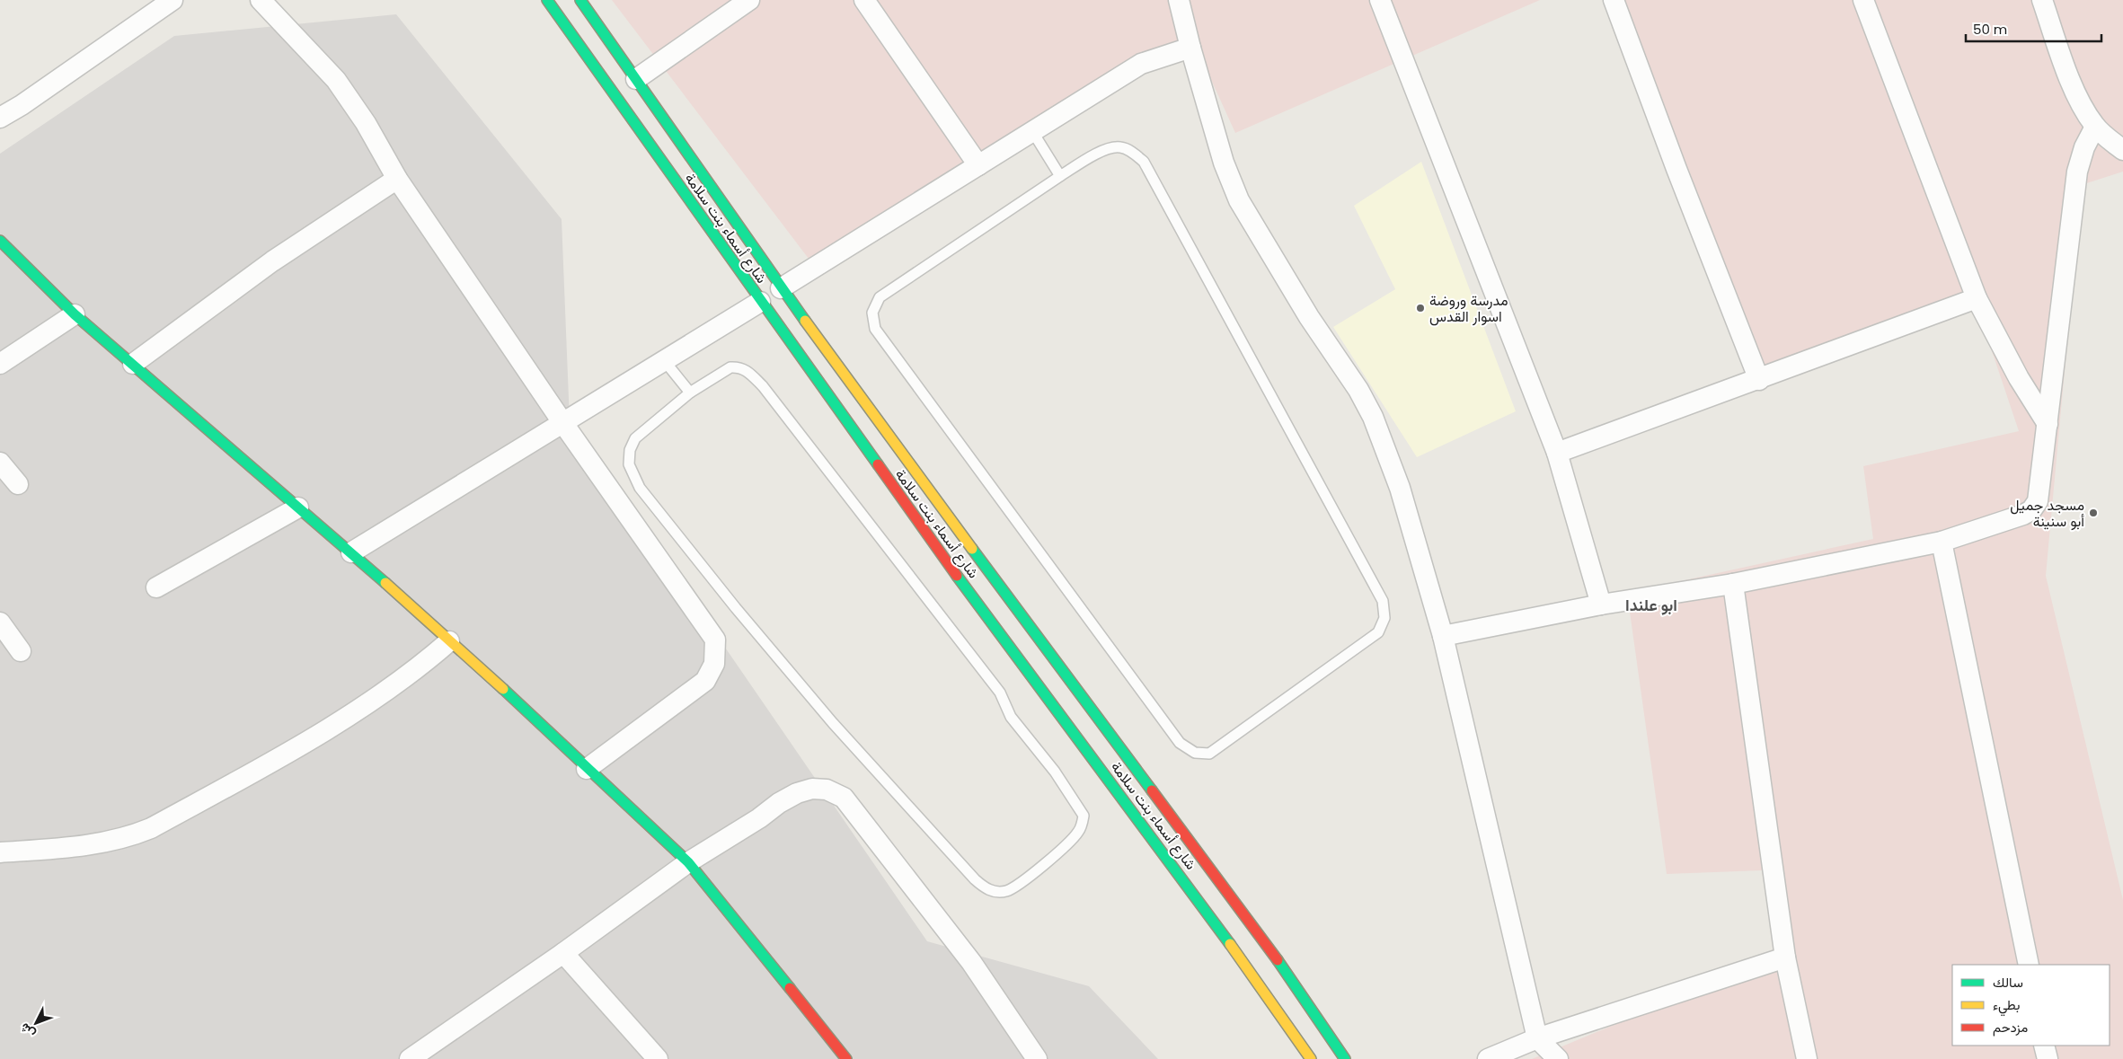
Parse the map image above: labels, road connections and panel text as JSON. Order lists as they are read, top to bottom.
{
  "streets": {
    "main road": ["شارع أسماء بنت سلامة"]
  },
  "districts": ["ابو علندا"],
  "places": ["مدرسة وروضة اسوار القدس", "مسجد جميل أبو سنينة"],
  "legend": ["سالك", "بطيء", "مزدحم"],
  "scale_bar": "50 m",
  "north": "bottom left"
}
